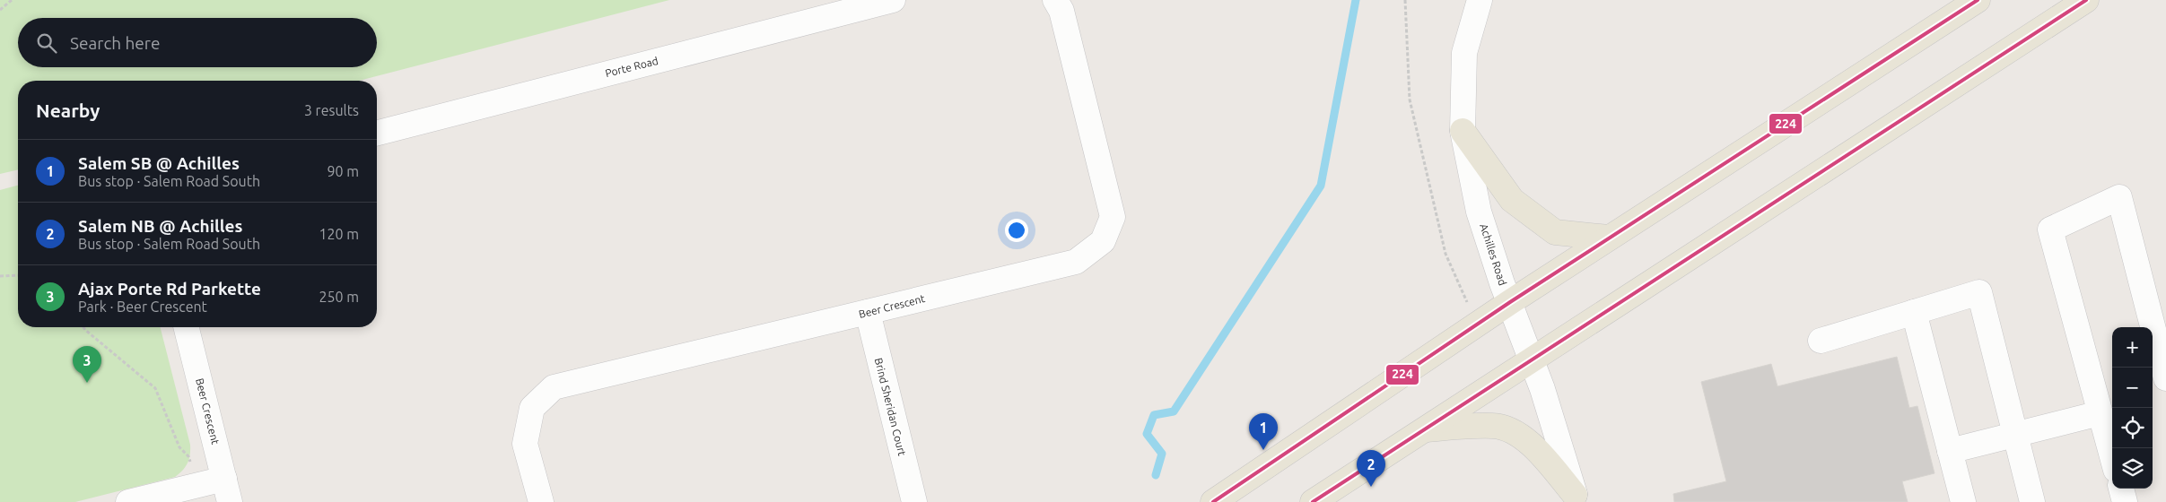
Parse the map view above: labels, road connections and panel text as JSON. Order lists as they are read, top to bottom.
{
  "streets": {
    "street": [
      "Porte Road",
      "Achilles Road",
      "Beer Crescent",
      "Brind Sheridan Court"
    ]
  },
  "crossings": [
    ["Beer Crescent", "Brind Sheridan Court"]
  ],
  "lines": ["transit line 224"],
  "page": {
    "search": "Search here",
    "heading": ["Nearby", "3 results"],
    "list": [
      {
        "mark": "1",
        "name": "Salem SB @ Achilles",
        "note": "Bus stop · Salem Road South",
        "value": "90 m"
      },
      {
        "mark": "2",
        "name": "Salem NB @ Achilles",
        "note": "Bus stop · Salem Road South",
        "value": "120 m"
      },
      {
        "mark": "3",
        "name": "Ajax Porte Rd Parkette",
        "note": "Park · Beer Crescent",
        "value": "250 m"
      }
    ],
    "map_buttons": ["+", "−"],
    "pins": ["3", "1", "2"]
  }
}
